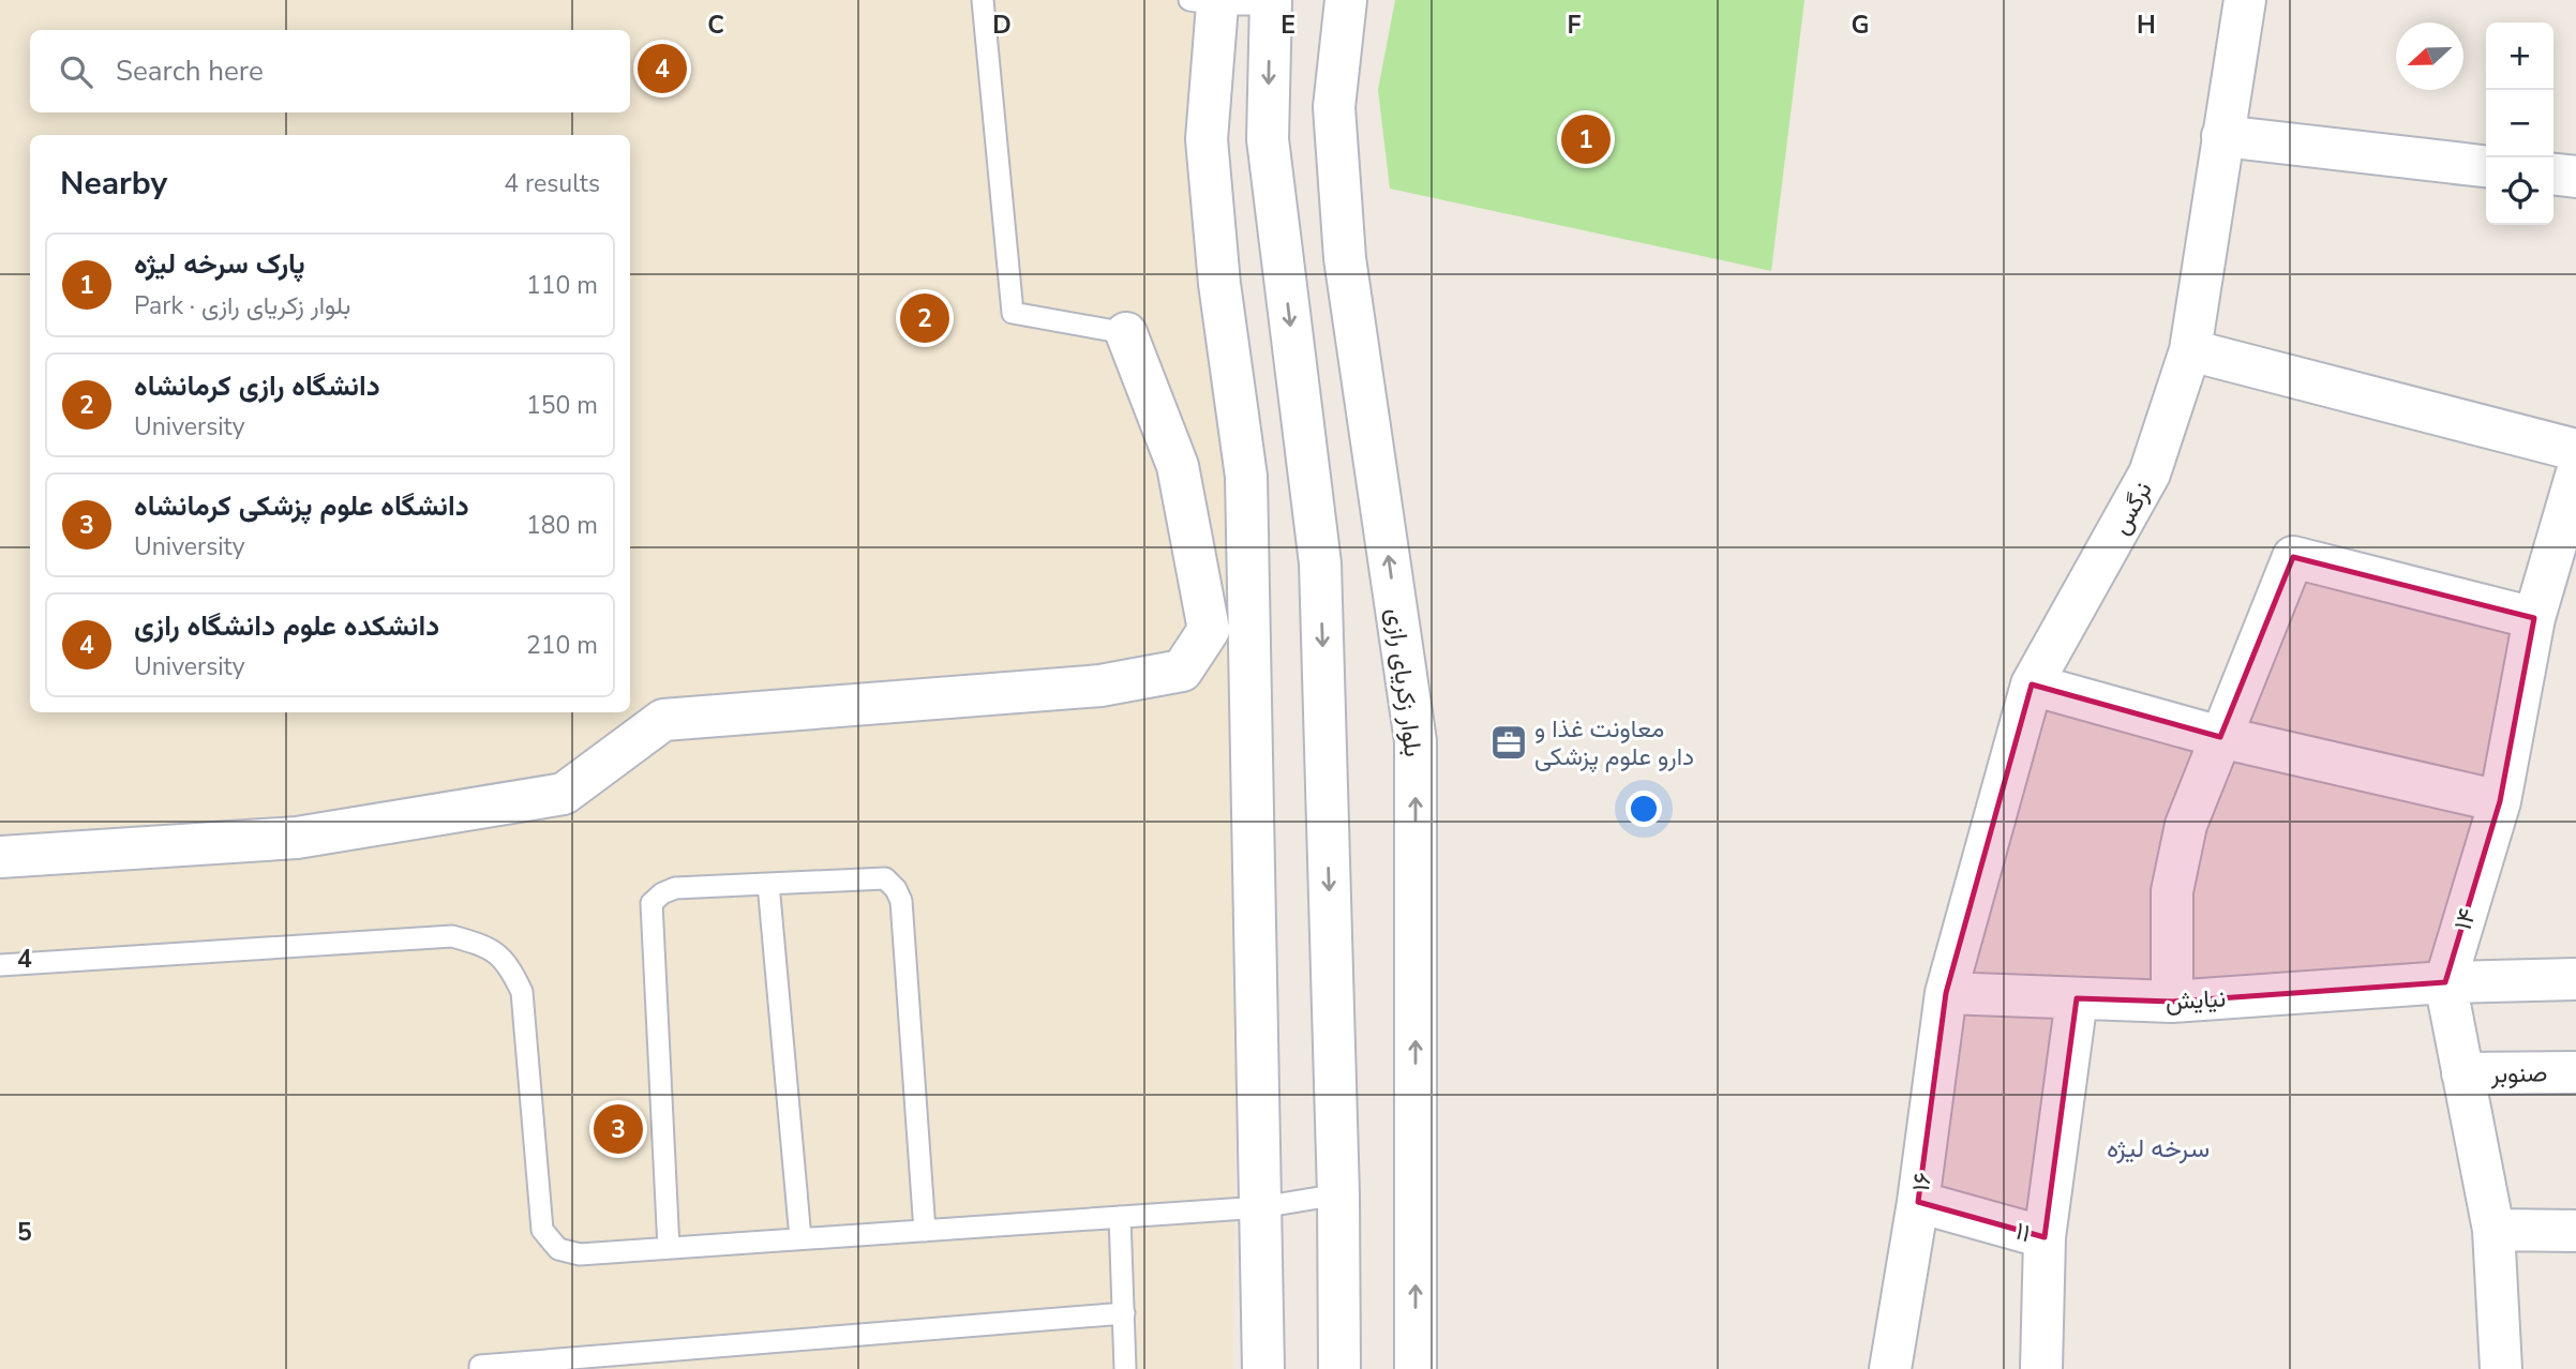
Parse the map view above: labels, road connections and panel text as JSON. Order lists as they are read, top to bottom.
{
  "streets": {
    "street": [
      "نرگس",
      "بلوار زکریای رازی",
      "۱۴",
      "نیایش",
      "صنوبر",
      "۱۶",
      "۱۱"
    ]
  },
  "crossings": [
    ["نرگس", "نیایش"],
    ["نرگس", "۱۶"],
    ["۱۴", "نیایش"],
    ["۱۴", "صنوبر"],
    ["نیایش", "۱۶"],
    ["۱۶", "۱۱"]
  ],
  "districts": ["سرخه لیژه"],
  "places": {
    "office": ["معاونت غذا و دارو علوم پزشکی"]
  },
  "north": "left",
  "page": {
    "map_buttons": ["+", "−"],
    "search": "Search here",
    "pins": [
      "4",
      "1",
      "2",
      "3"
    ],
    "heading": ["Nearby", "4 results"],
    "list": [
      {
        "mark": "1",
        "name": "پارک سرخه لیژه",
        "note": "Park · بلوار زکریای رازی",
        "value": "110 m"
      },
      {
        "mark": "2",
        "name": "دانشگاه رازی کرمانشاه",
        "note": "University",
        "value": "150 m"
      },
      {
        "mark": "3",
        "name": "دانشگاه علوم پزشکی کرمانشاه",
        "note": "University",
        "value": "180 m"
      },
      {
        "mark": "4",
        "name": "دانشکده علوم دانشگاه رازی",
        "note": "University",
        "value": "210 m"
      }
    ]
  },
  "grid": {
    "columns": [
      "C",
      "D",
      "E",
      "F",
      "G",
      "H"
    ],
    "rows": ["4", "5"]
  }
}
